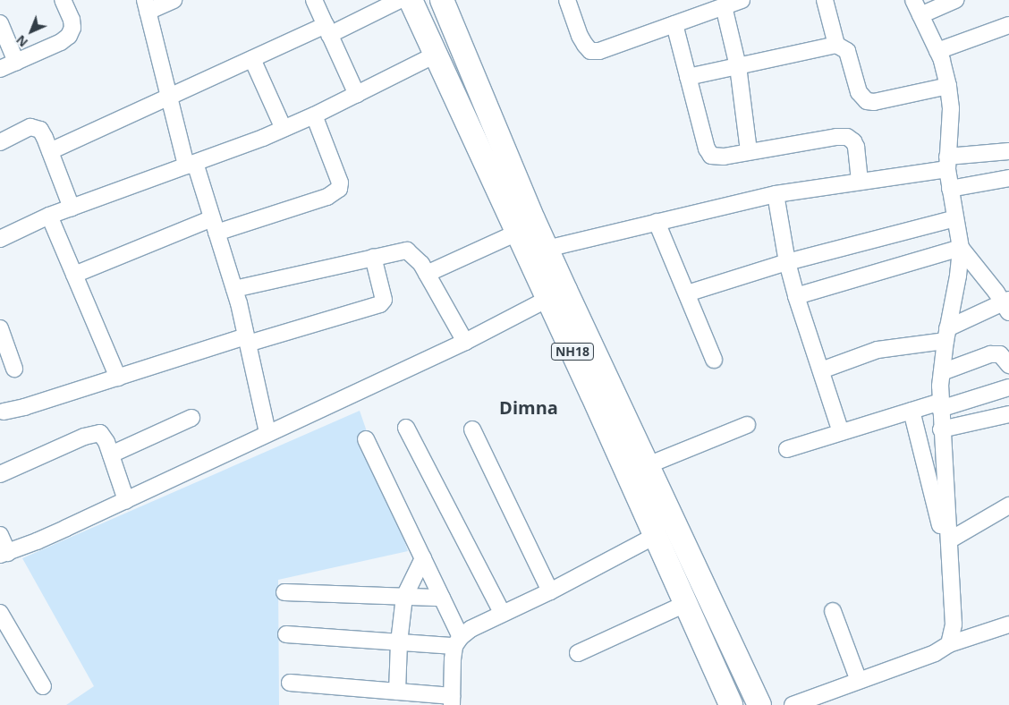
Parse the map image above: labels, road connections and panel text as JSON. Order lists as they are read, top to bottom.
{
  "streets": {
    "highway": ["NH18"]
  },
  "districts": ["Dimna"],
  "north": "bottom left"
}
